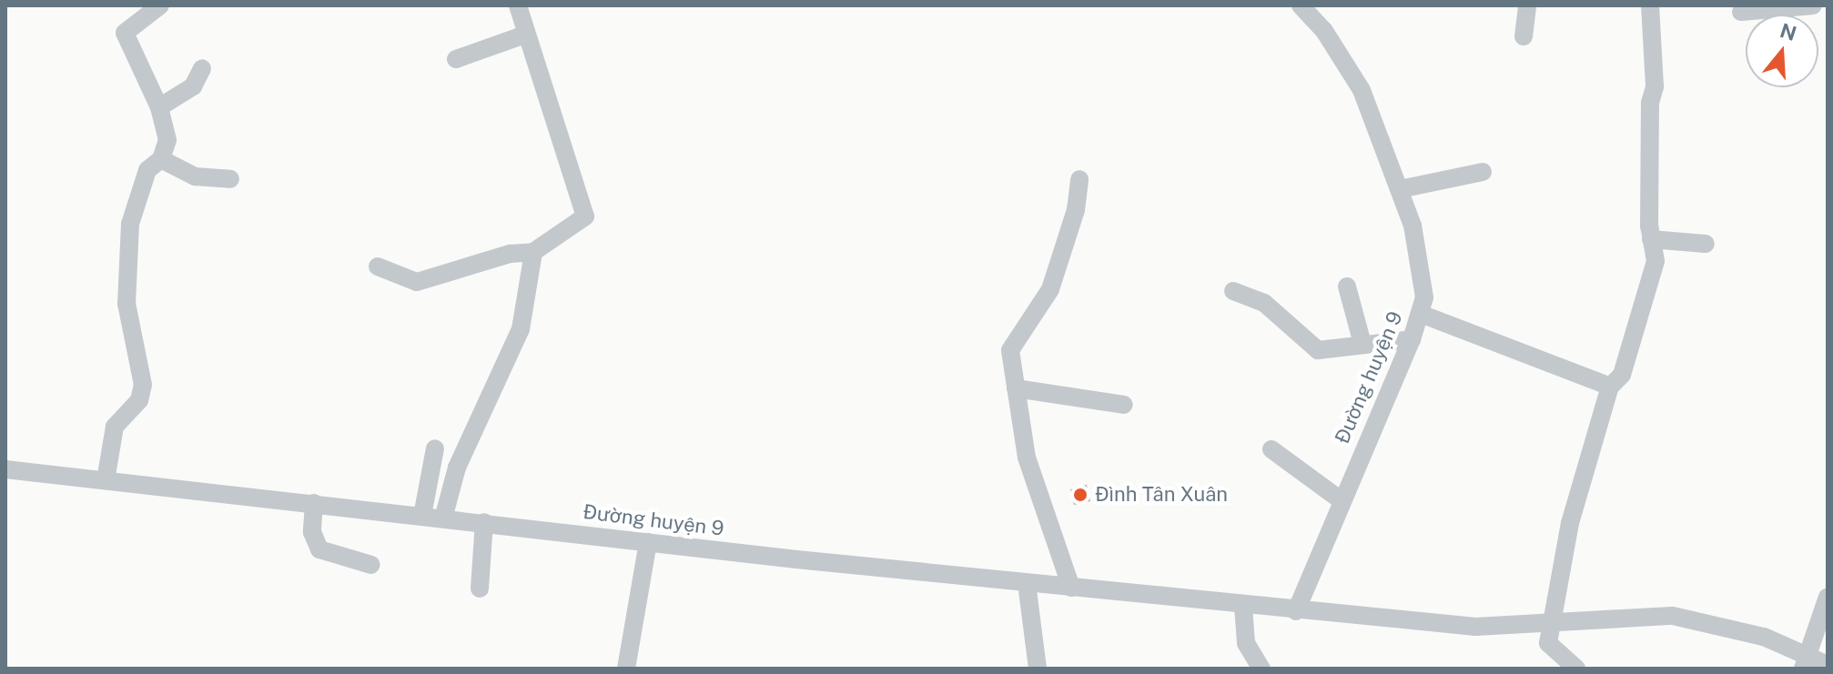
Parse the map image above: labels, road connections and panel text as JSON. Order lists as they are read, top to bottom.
{
  "streets": {
    "street": ["Đường huyện 9"]
  },
  "places": ["Đình Tân Xuân"],
  "north": "top"
}
